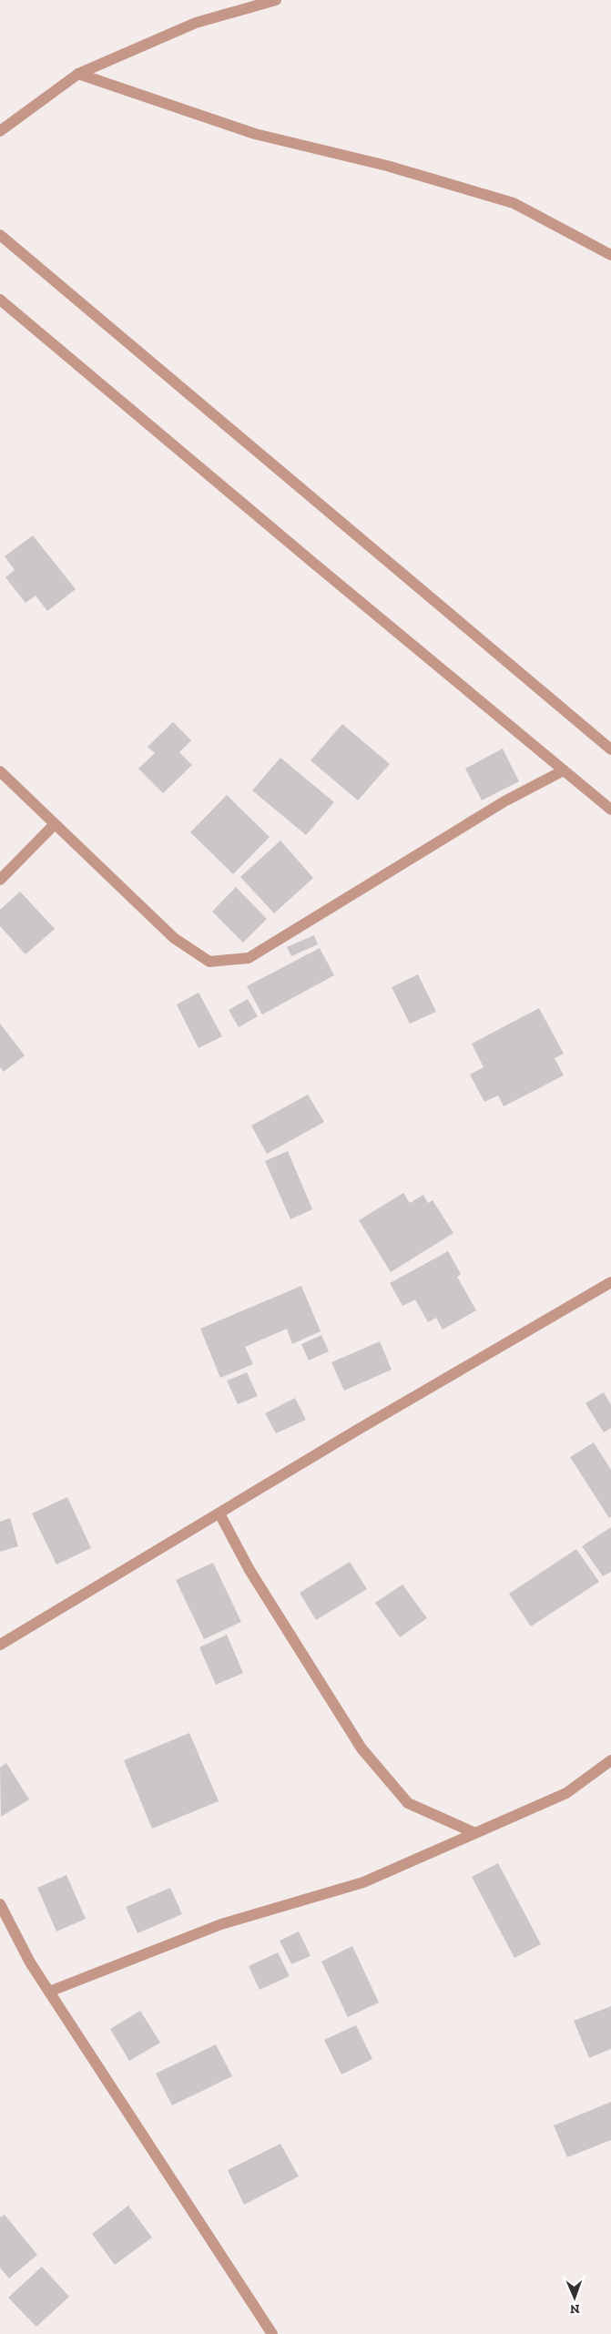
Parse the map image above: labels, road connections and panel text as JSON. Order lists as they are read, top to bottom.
{
  "north": "bottom"
}
